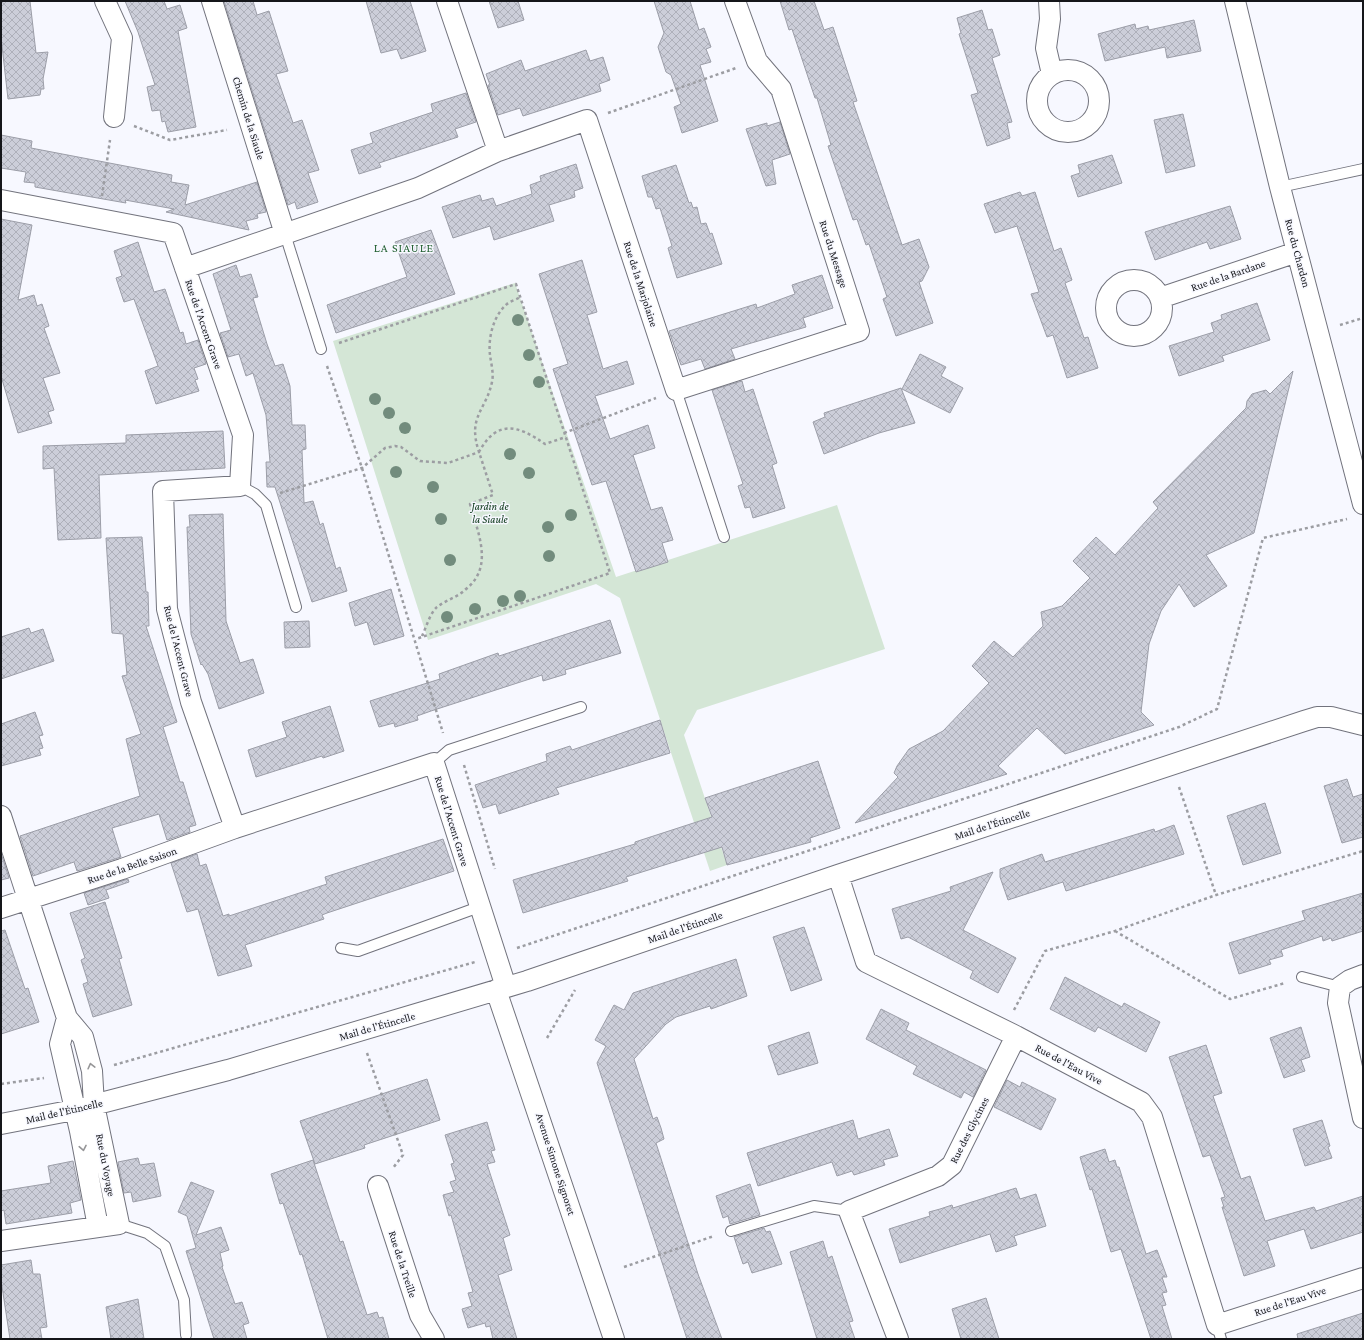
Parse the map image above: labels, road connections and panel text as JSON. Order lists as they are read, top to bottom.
{
  "streets": {
    "street": [
      "Chemin de la Siaule",
      "Rue du Chardon",
      "Rue du Message",
      "Rue de la Bardane",
      "Rue de la Marjolaine",
      "Rue de l'Accent Grave",
      "Mail de l'Étincelle",
      "Rue de la Belle Saison",
      "Rue de l'Eau Vive",
      "Rue des Glycines",
      "Avenue Simone Signoret",
      "Rue du Voyage",
      "Rue de la Treille"
    ]
  },
  "crossings": [
    ["Rue du Chardon", "Rue de la Bardane"],
    ["Rue du Message", "Rue de la Marjolaine"],
    ["Rue de l'Accent Grave", "Mail de l'Étincelle"],
    ["Rue de l'Accent Grave", "Rue de la Belle Saison"],
    ["Rue de l'Accent Grave", "Avenue Simone Signoret"],
    ["Mail de l'Étincelle", "Rue de l'Eau Vive"],
    ["Mail de l'Étincelle", "Avenue Simone Signoret"],
    ["Mail de l'Étincelle", "Rue du Voyage"],
    ["Rue de l'Eau Vive", "Rue des Glycines"]
  ],
  "districts": ["LA SIAULE"],
  "parks": ["Jardin de la Siaule"]
}
